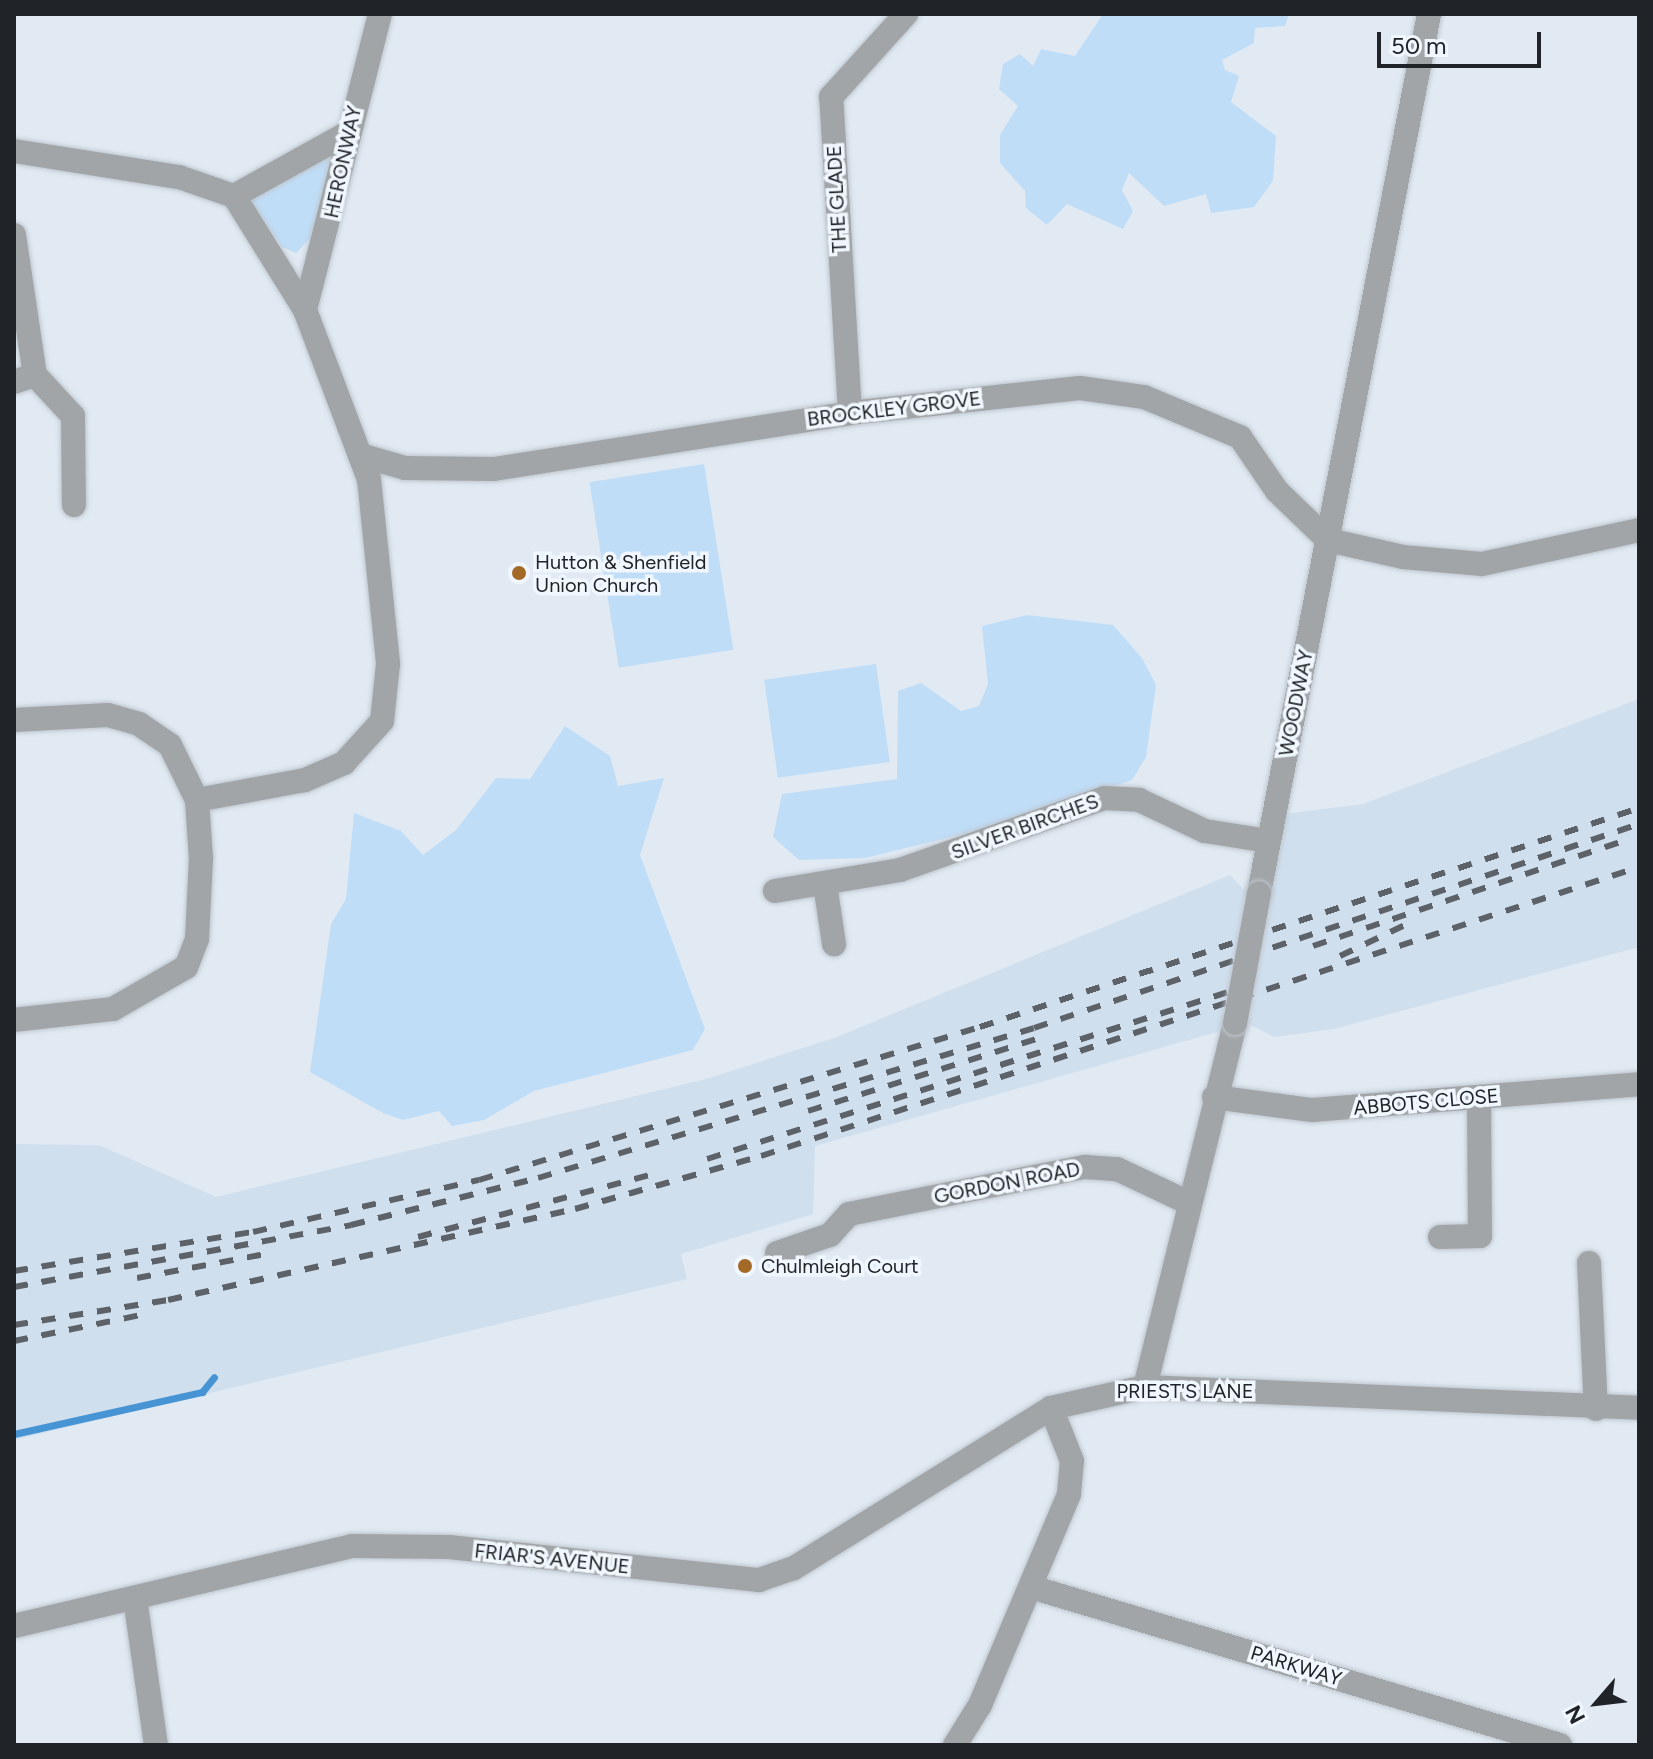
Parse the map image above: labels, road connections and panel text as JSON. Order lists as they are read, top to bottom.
{
  "streets": {
    "street": [
      "HERONWAY",
      "THE GLADE",
      "BROCKLEY GROVE",
      "WOODWAY",
      "SILVER BIRCHES",
      "ABBOTS CLOSE",
      "GORDON ROAD",
      "PRIEST'S LANE",
      "FRIAR'S AVENUE",
      "PARKWAY"
    ]
  },
  "crossings": [
    ["THE GLADE", "BROCKLEY GROVE"],
    ["BROCKLEY GROVE", "WOODWAY"],
    ["WOODWAY", "SILVER BIRCHES"],
    ["WOODWAY", "ABBOTS CLOSE"],
    ["WOODWAY", "GORDON ROAD"],
    ["WOODWAY", "PRIEST'S LANE"],
    ["PRIEST'S LANE", "FRIAR'S AVENUE"]
  ],
  "places": ["Hutton & Shenfield Union Church", "Chulmleigh Court"],
  "scale_bar": "50 m",
  "north": "bottom left"
}
